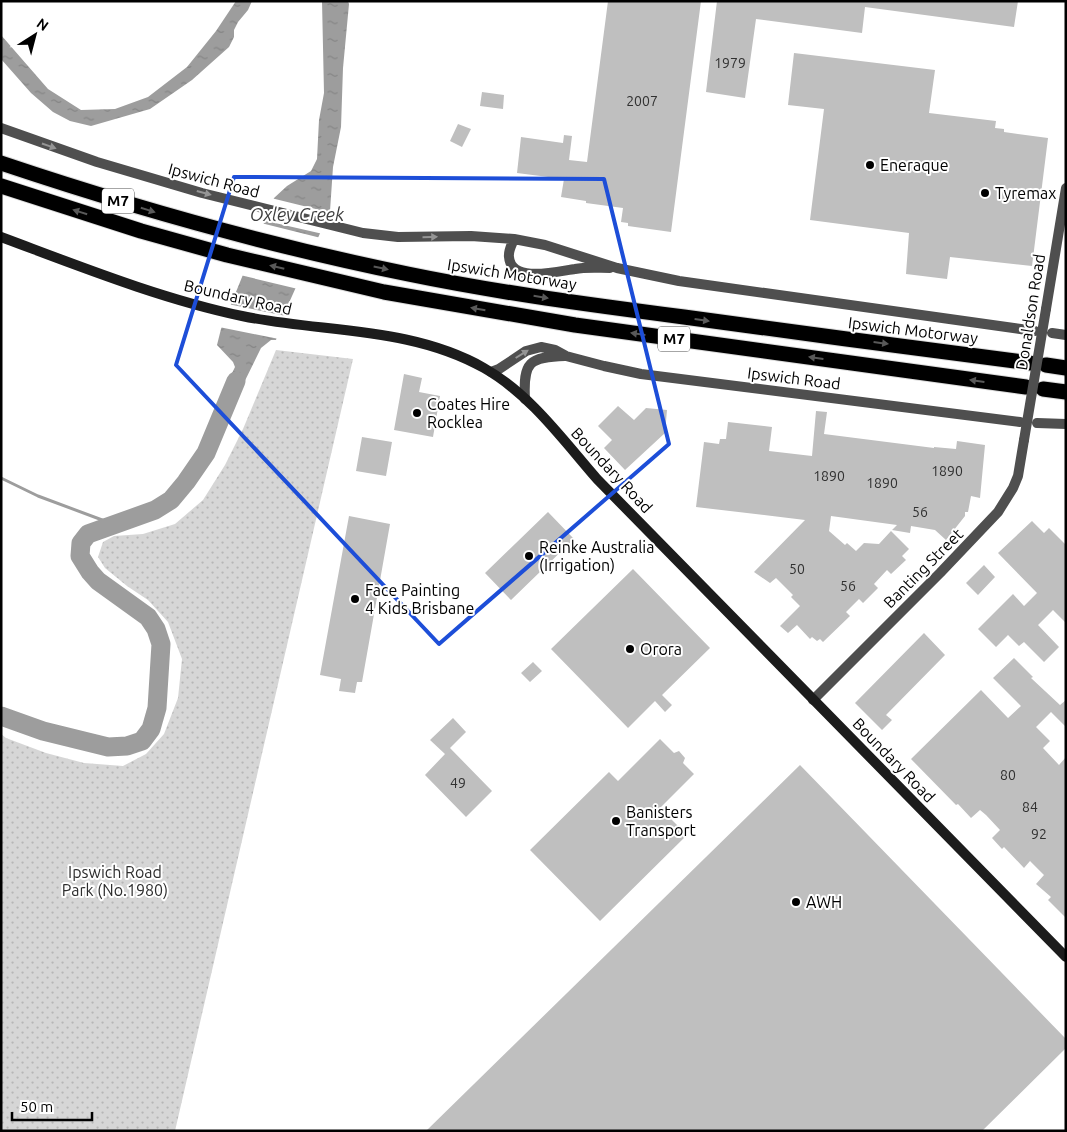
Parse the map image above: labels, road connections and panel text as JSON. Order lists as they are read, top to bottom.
{
  "streets": {
    "highway": ["M7", "Ipswich Motorway"],
    "main road": ["Boundary Road"],
    "street": ["Ipswich Road", "Donaldson Road", "Banting Street"]
  },
  "crossings": [
    ["Ipswich Road", "Boundary Road"],
    ["Boundary Road", "Banting Street"],
    ["Donaldson Road", "Banting Street"]
  ],
  "water": ["Oxley Creek"],
  "parks": ["Ipswich Road Park (No.1980)"],
  "places": [
    "Eneraque",
    "Tyremax",
    "Coates Hire Rocklea",
    "Reinke Australia (Irrigation)",
    "Face Painting 4 Kids Brisbane",
    "Orora",
    "Banisters Transport",
    "AWH"
  ],
  "house_numbers": [
    "1979",
    "2007",
    "1890",
    "1890",
    "1890",
    "56",
    "50",
    "56",
    "80",
    "49",
    "84",
    "92"
  ],
  "scale_bar": "50 m",
  "north": "top right"
}
